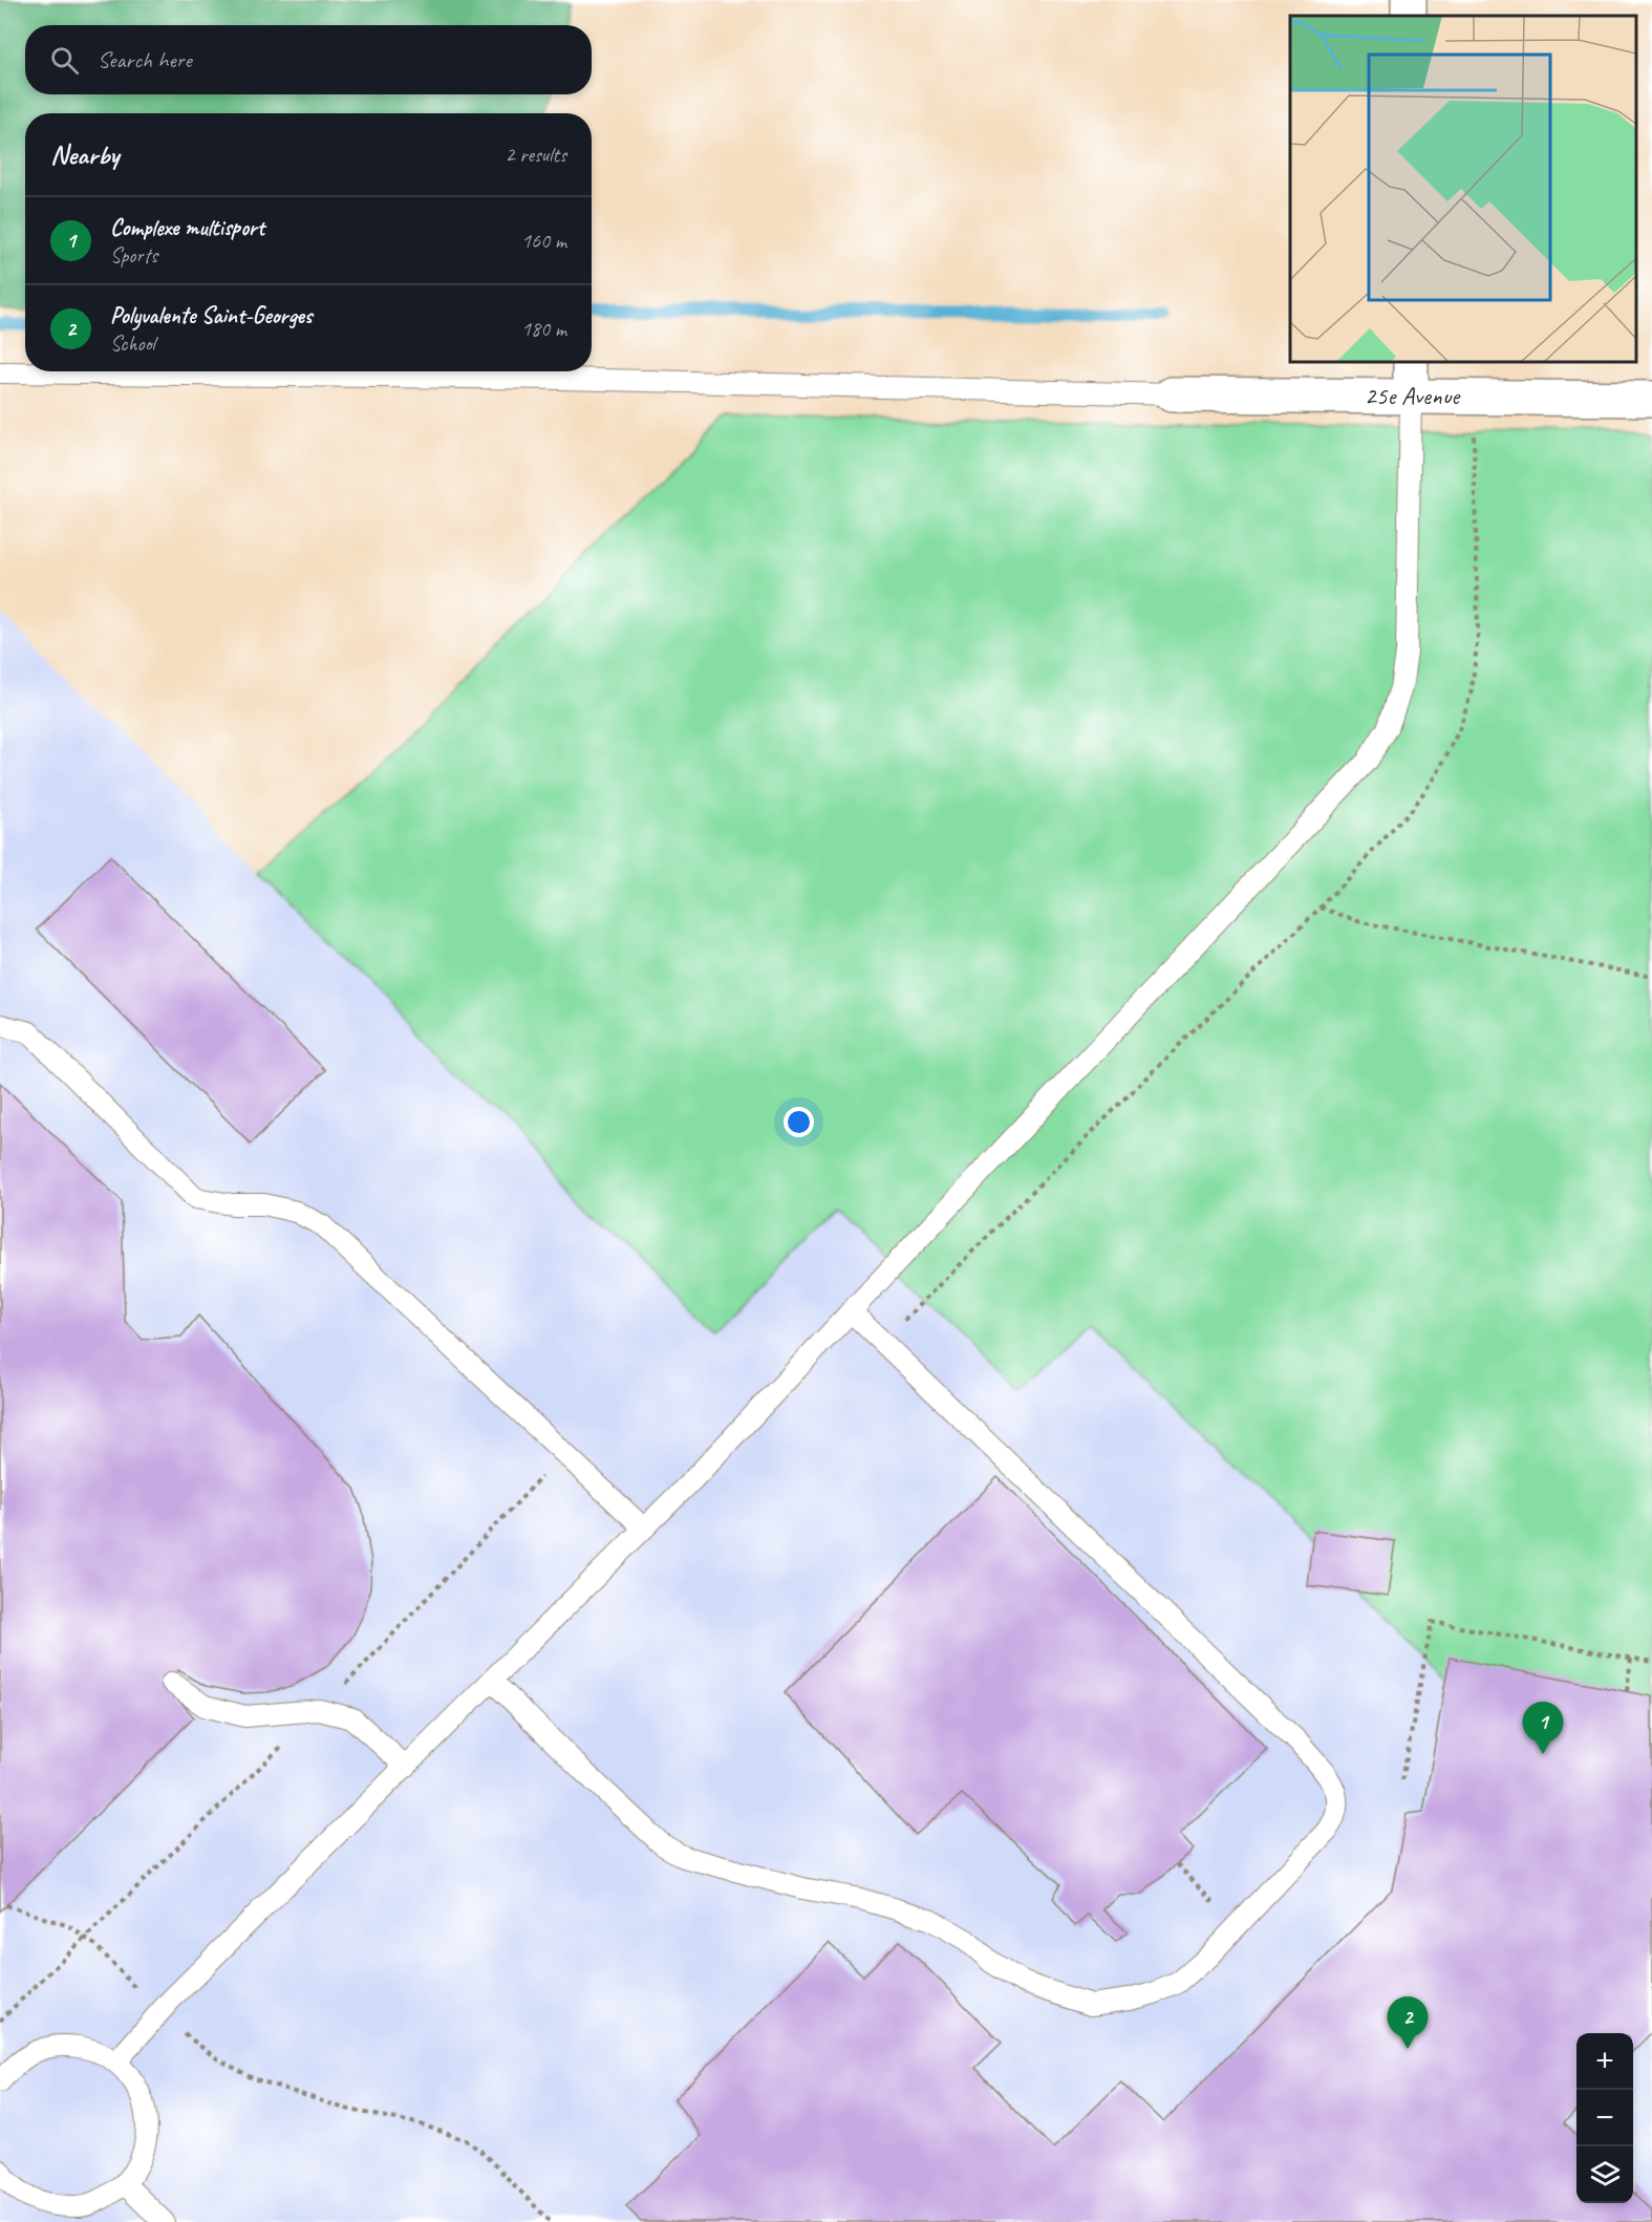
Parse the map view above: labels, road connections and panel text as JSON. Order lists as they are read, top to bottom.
{
  "streets": {
    "street": ["25e Avenue"]
  },
  "page": {
    "search": "Search here",
    "heading": ["Nearby", "2 results"],
    "list": [
      {
        "mark": "1",
        "name": "Complexe multisport",
        "note": "Sports",
        "value": "160 m"
      },
      {
        "mark": "2",
        "name": "Polyvalente Saint-Georges",
        "note": "School",
        "value": "180 m"
      }
    ],
    "pins": ["1", "2"],
    "map_buttons": ["+", "−"]
  }
}
